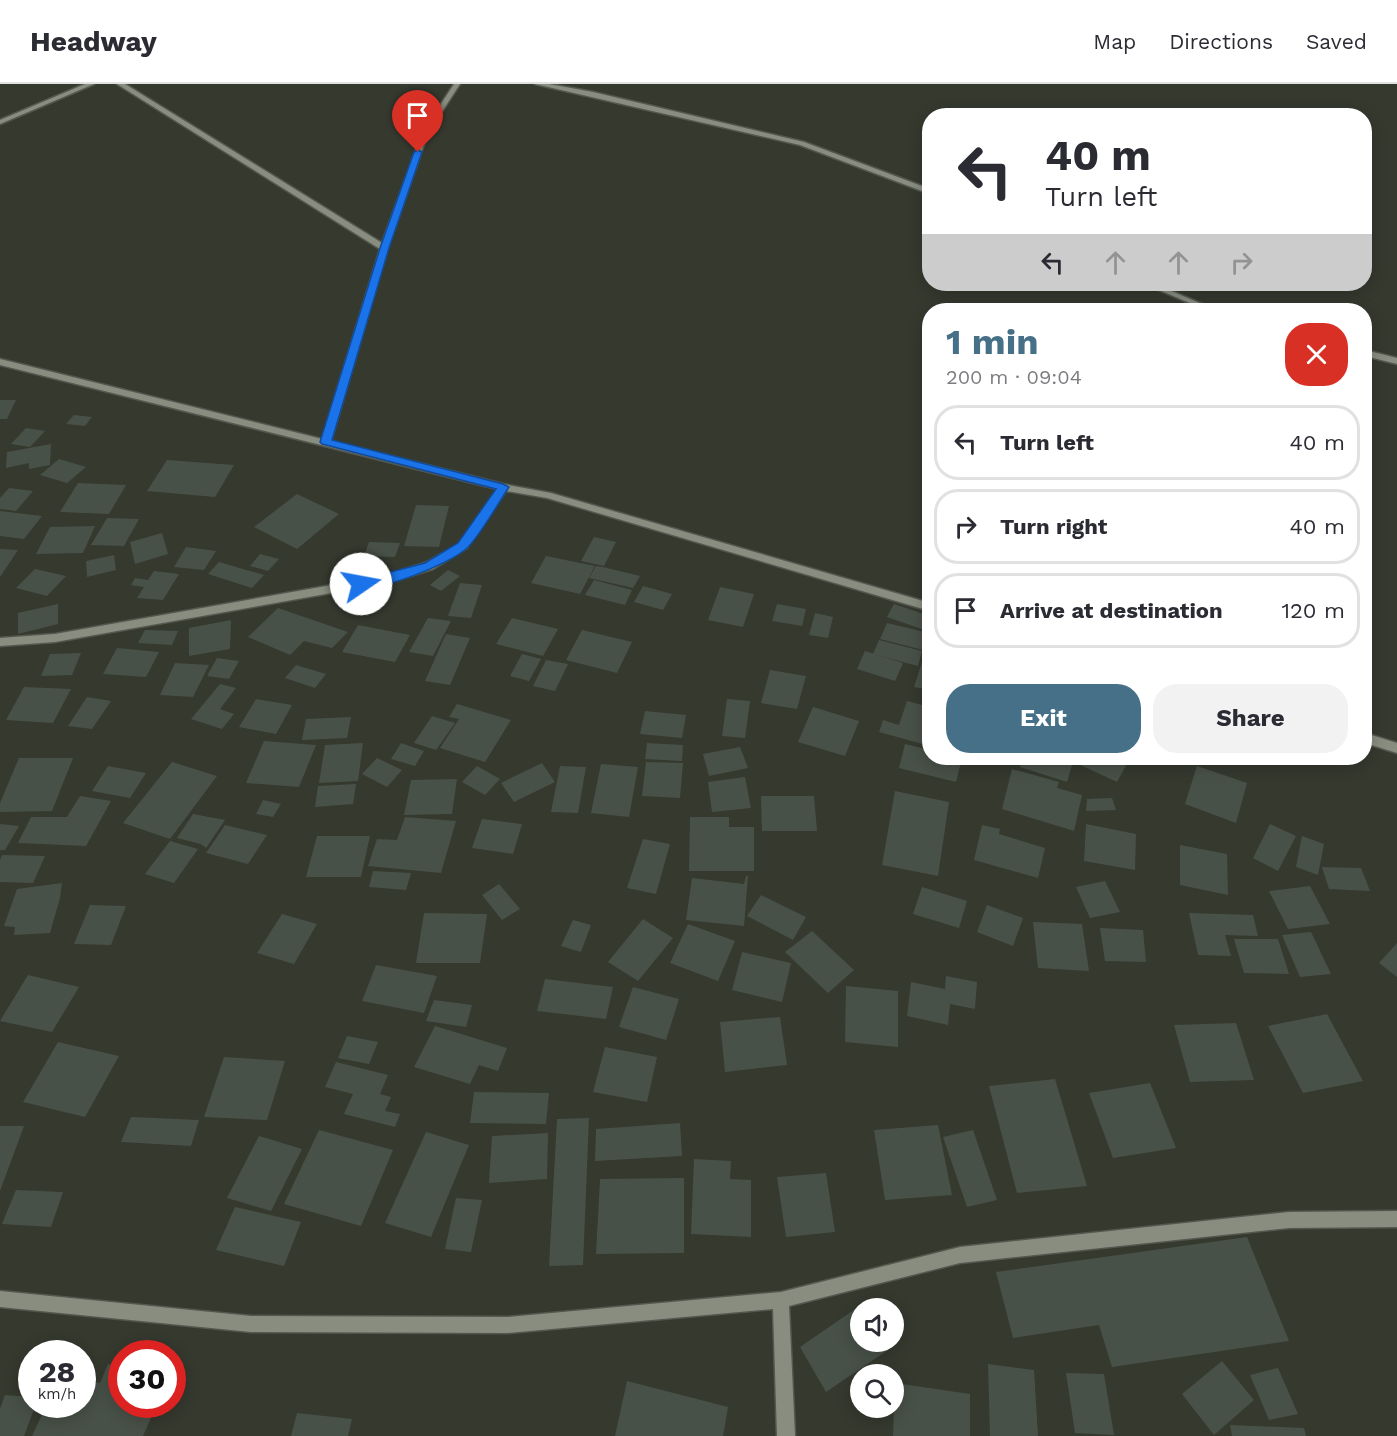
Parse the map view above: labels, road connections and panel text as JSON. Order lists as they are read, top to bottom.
{
  "page": {
    "header": "Headway",
    "nav": ["Map", "Directions", "Saved"],
    "turn": ["40 m", "Turn left"],
    "heading": ["1 min", "200 m · 09:04"],
    "list": [
      {
        "name": "Turn left",
        "value": "40 m"
      },
      {
        "name": "Turn right",
        "value": "40 m"
      },
      {
        "name": "Arrive at destination",
        "value": "120 m"
      }
    ],
    "buttons": ["Exit", "Share"],
    "speed": "28 km/h",
    "limit": "30"
  }
}
